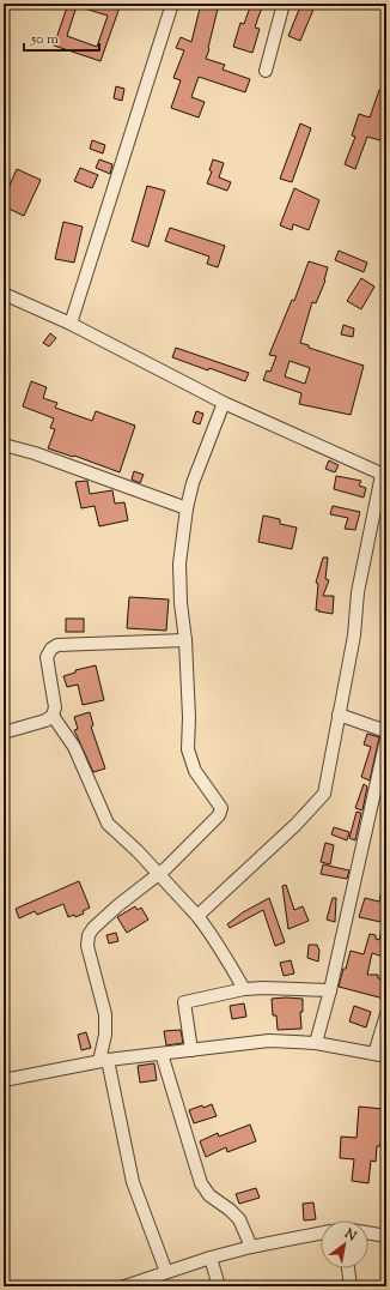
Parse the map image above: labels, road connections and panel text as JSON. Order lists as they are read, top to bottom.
{
  "scale_bar": "50 m",
  "north": "top right"
}
